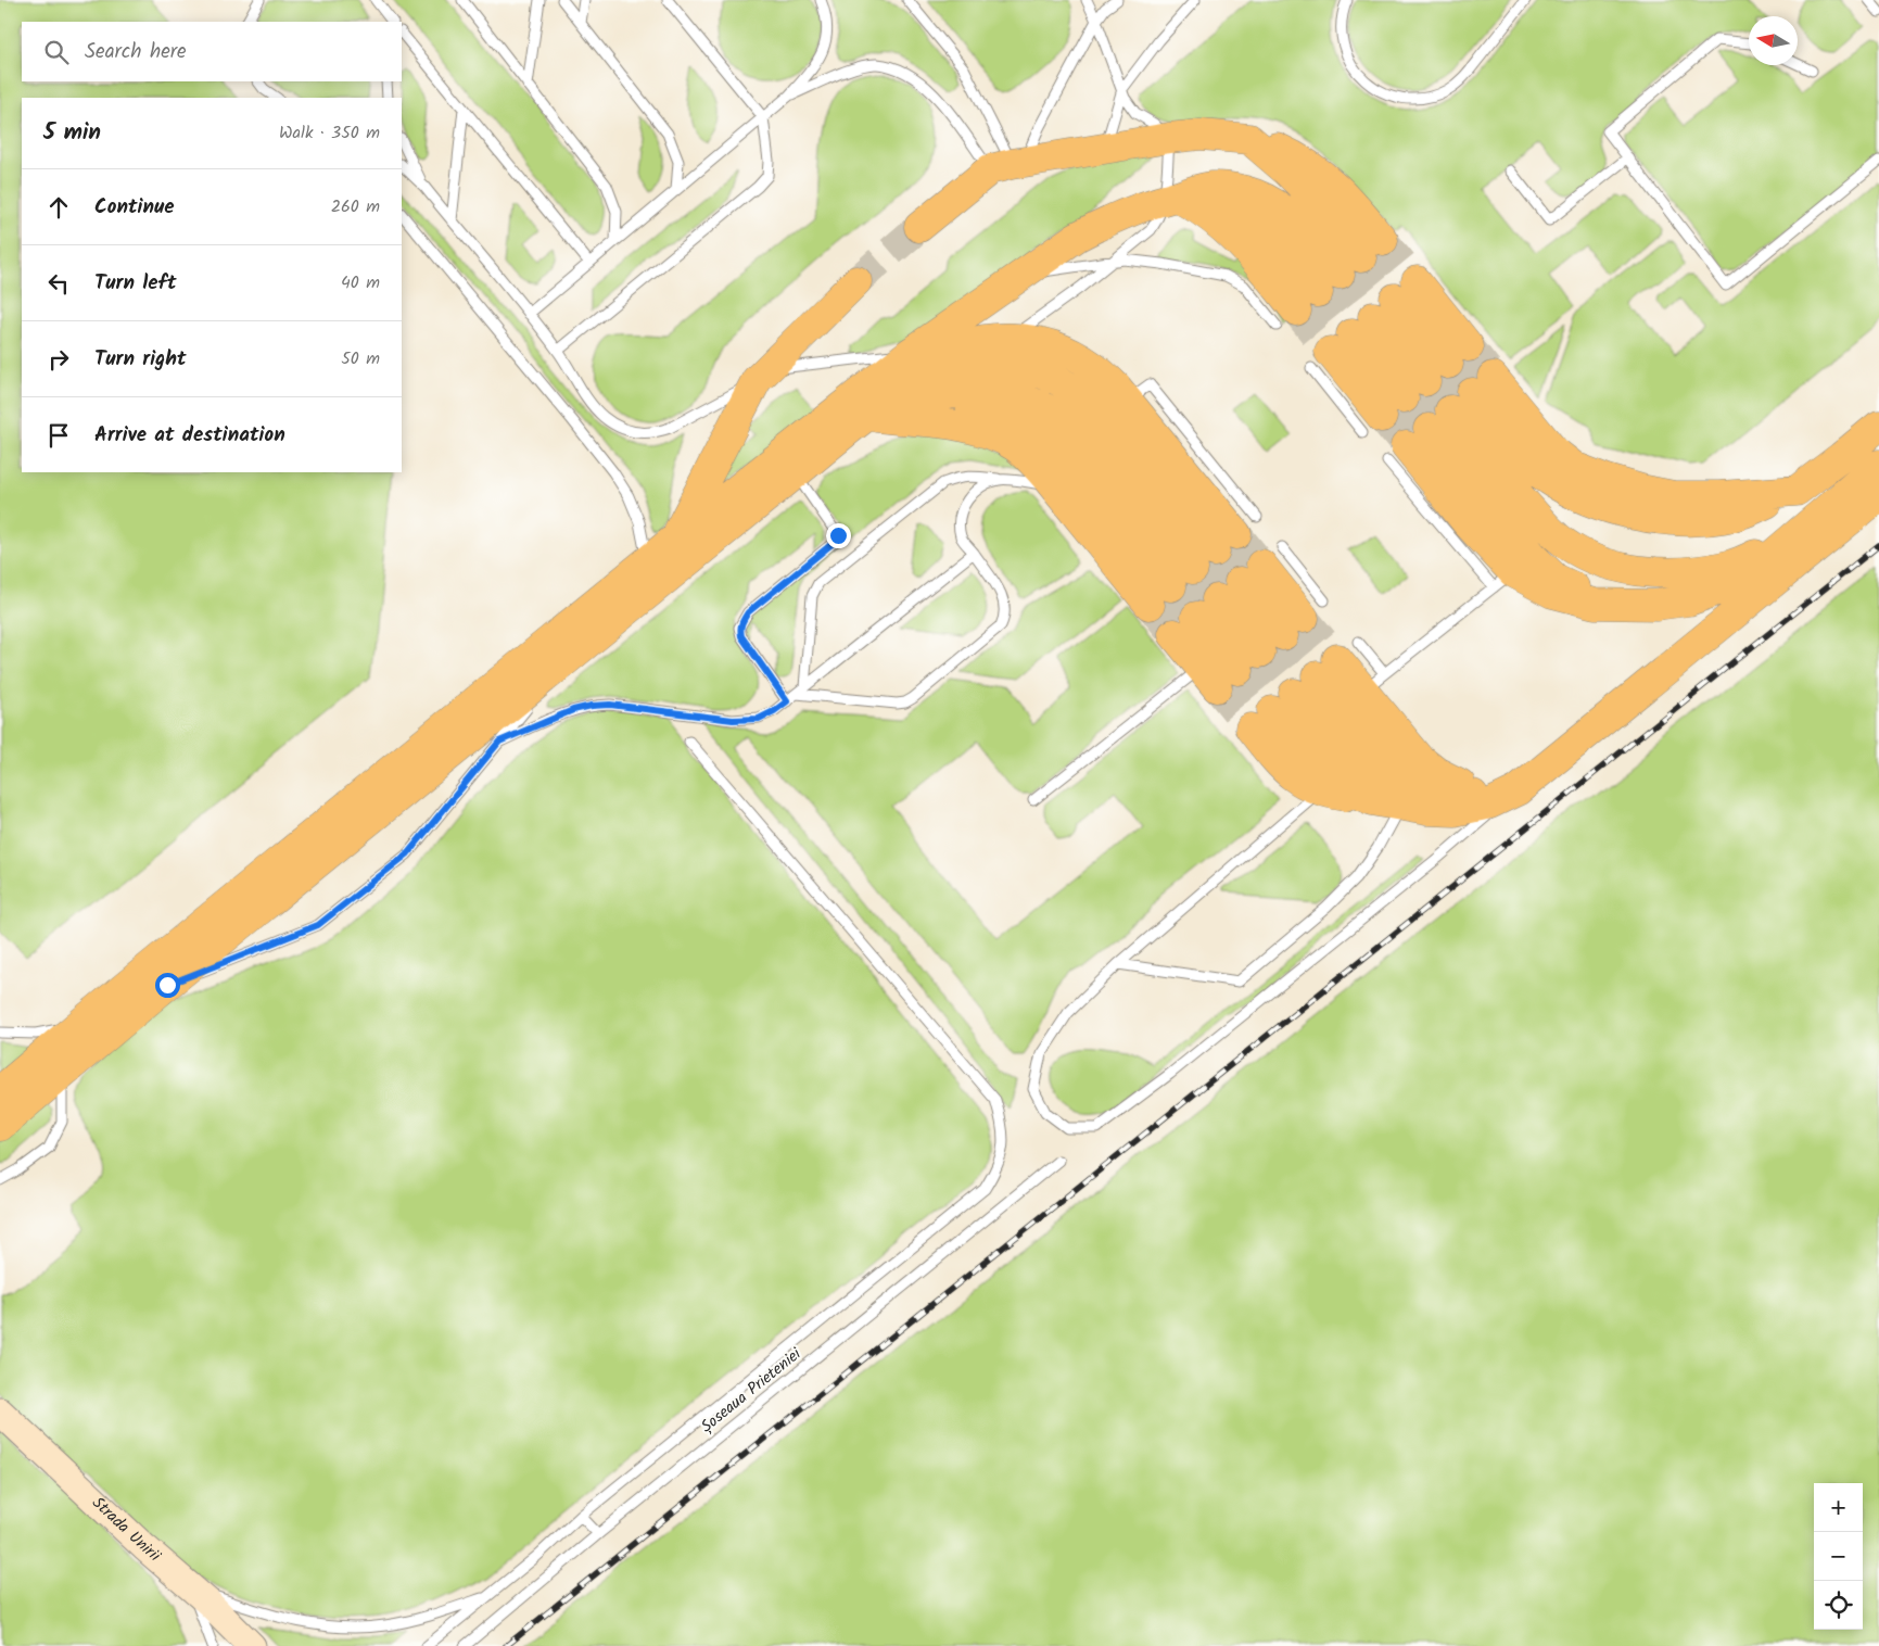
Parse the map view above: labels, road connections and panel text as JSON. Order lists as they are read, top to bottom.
{
  "streets": {
    "main road": ["Strada Unirii"],
    "lane": ["Șoseaua Prieteniei"]
  },
  "north": "left",
  "page": {
    "search": "Search here",
    "heading": ["5 min", "Walk · 350 m"],
    "list": [
      ["Continue", "260 m"],
      ["Turn left", "40 m"],
      ["Turn right", "50 m"],
      "Arrive at destination"
    ],
    "map_buttons": ["+", "−"]
  }
}
